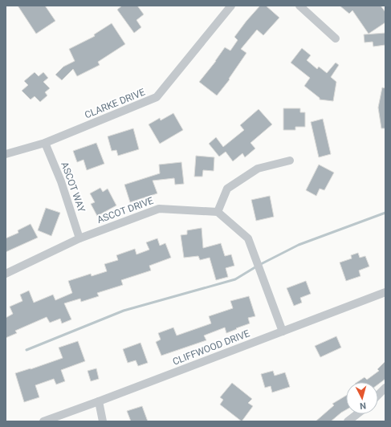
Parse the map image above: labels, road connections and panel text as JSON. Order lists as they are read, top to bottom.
{
  "streets": {
    "street": [
      "CLARKE DRIVE",
      "ASCOT WAY",
      "ASCOT DRIVE",
      "CLIFFWOOD DRIVE"
    ]
  },
  "crossings": [
    ["CLARKE DRIVE", "ASCOT WAY"],
    ["ASCOT WAY", "ASCOT DRIVE"]
  ],
  "north": "bottom"
}
